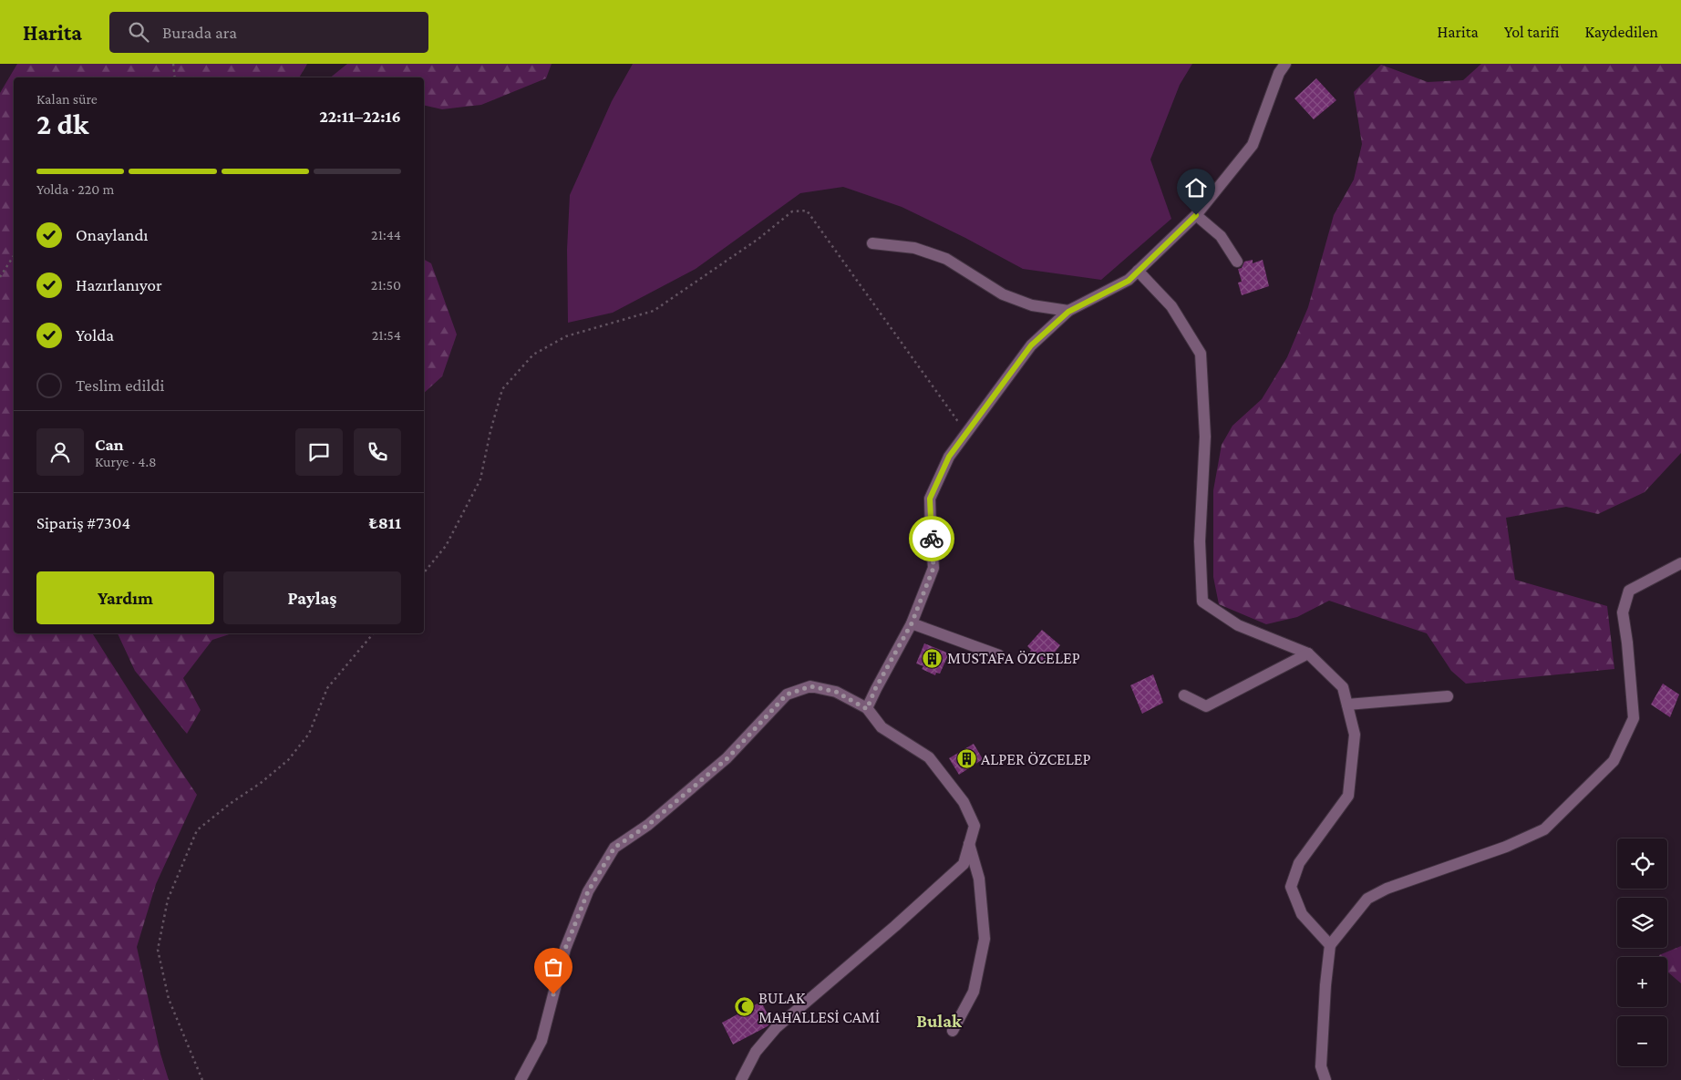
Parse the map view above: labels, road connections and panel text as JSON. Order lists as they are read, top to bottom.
{
  "districts": ["Bulak"],
  "places": {
    "building": ["MUSTAFA ÖZCELEP", "ALPER ÖZCELEP"],
    "mosque": ["BULAK MAHALLESİ CAMİ"]
  },
  "page": {
    "header": "Harita",
    "search": "Burada ara",
    "nav": ["Harita", "Yol tarifi", "Kaydedilen"],
    "heading": ["2 dk", "Kalan süre", "22:11–22:16"],
    "panel": [
      "Can",
      "Kurye · 4.8",
      "Sipariş #7304",
      "₺811"
    ],
    "bar": "Yolda · 220 m",
    "list": [
      ["Onaylandı", "21:44"],
      ["Hazırlanıyor", "21:50"],
      ["Yolda", "21:54"],
      "Teslim edildi"
    ],
    "buttons": ["Yardım", "Paylaş"],
    "map_buttons": ["+", "−"]
  }
}
